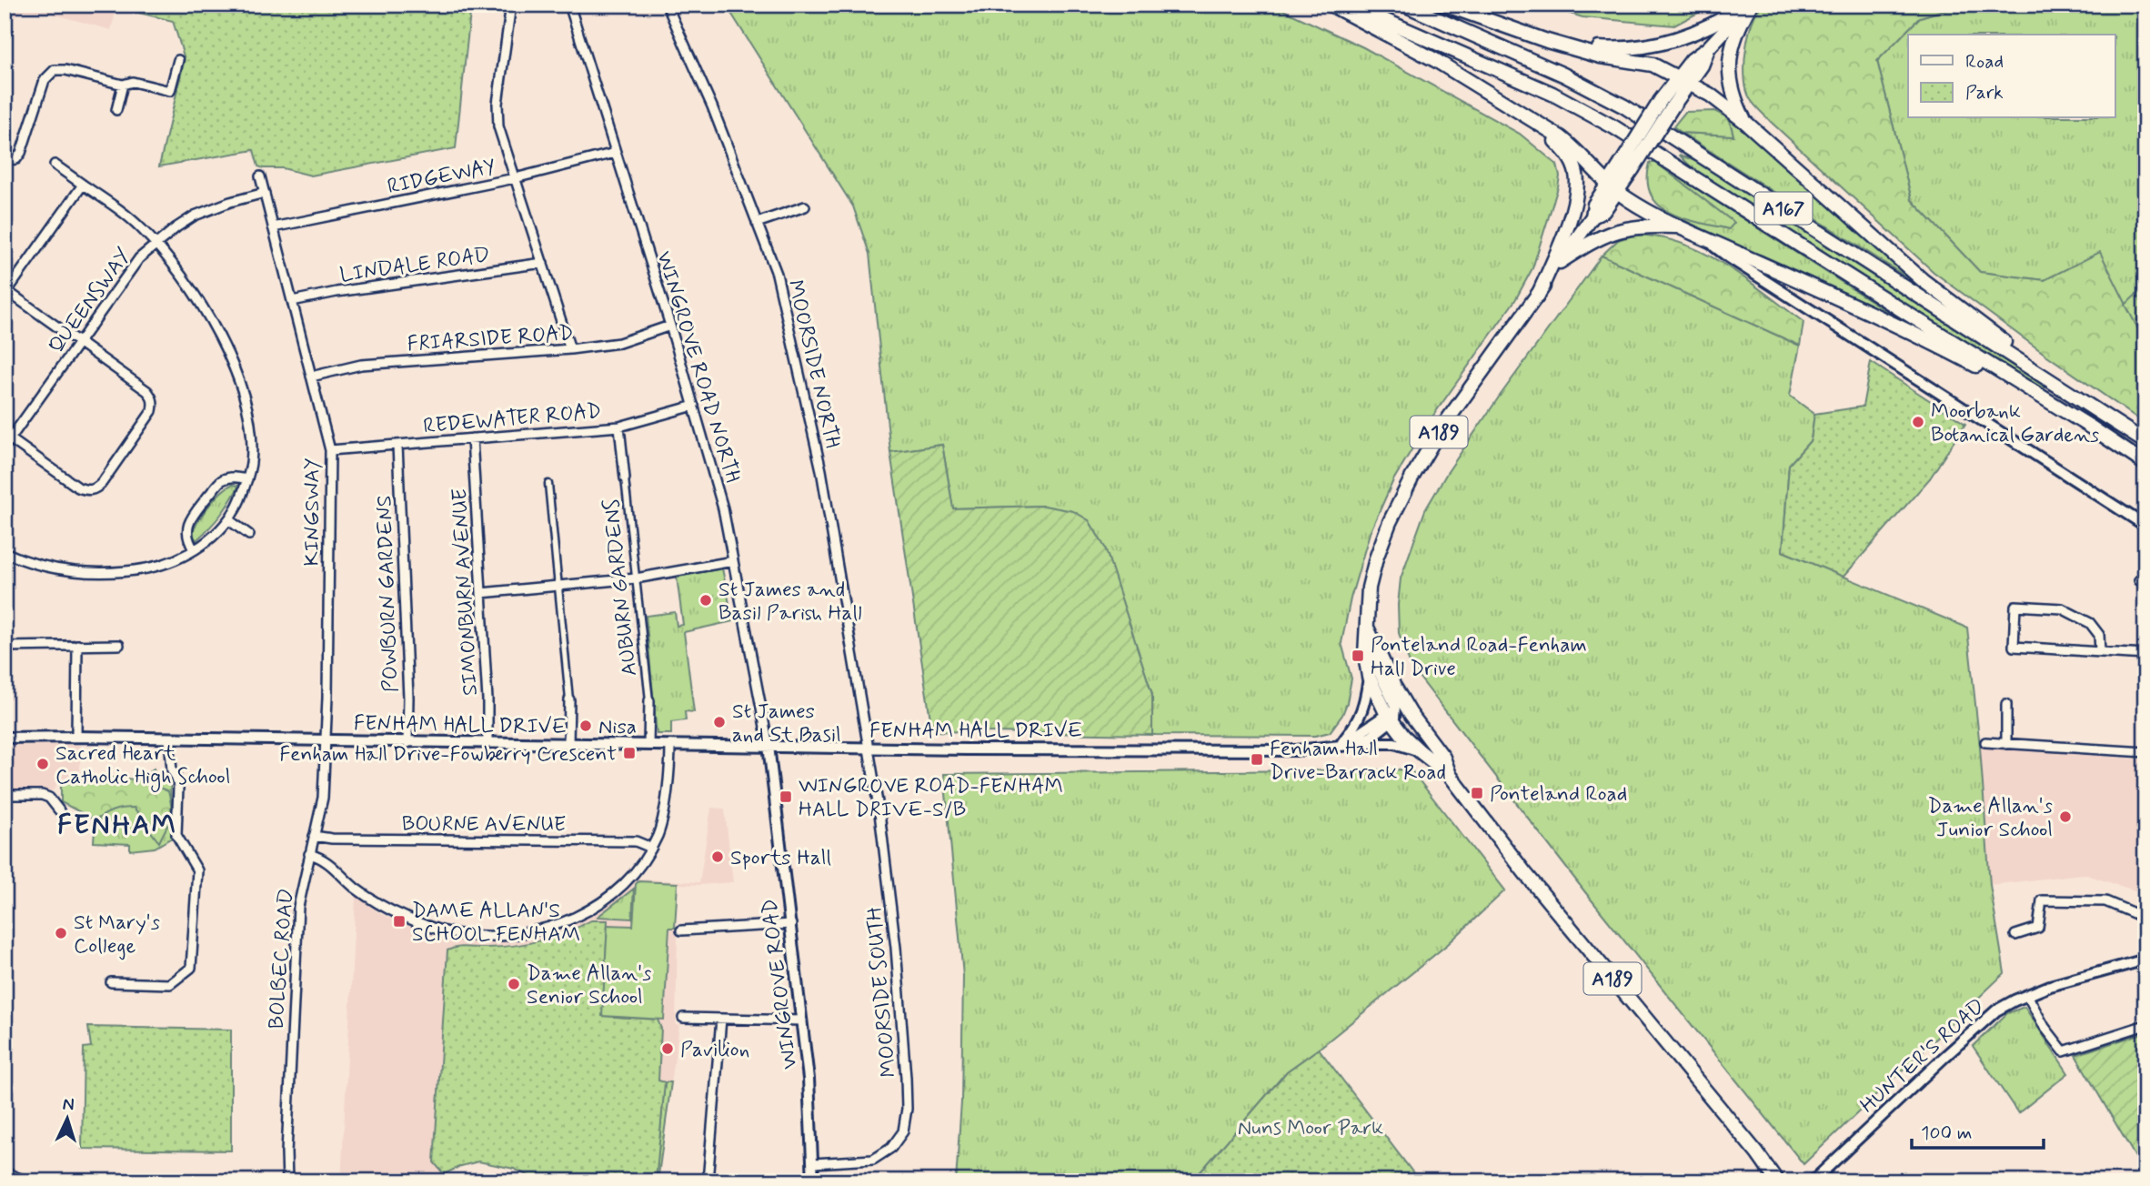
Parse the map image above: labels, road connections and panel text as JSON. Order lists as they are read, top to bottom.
{
  "streets": {
    "main road": ["A167", "A189"],
    "street": [
      "RIDGEWAY",
      "LINDALE ROAD",
      "QUEENSWAY",
      "FRIARSIDE ROAD",
      "MOORSIDE NORTH",
      "WINGROVE ROAD NORTH",
      "REDEWATER ROAD",
      "KINGSWAY",
      "AUBURN GARDENS",
      "SIMONBURN AVENUE",
      "POWBURN GARDENS",
      "FENHAM HALL DRIVE",
      "BOURNE AVENUE",
      "BOLBEC ROAD",
      "WINGROVE ROAD",
      "MOORSIDE SOUTH",
      "HUNTER'S ROAD"
    ]
  },
  "crossings": [
    ["RIDGEWAY", "WINGROVE ROAD NORTH"],
    ["RIDGEWAY", "KINGSWAY"],
    ["LINDALE ROAD", "KINGSWAY"],
    ["QUEENSWAY", "KINGSWAY"],
    ["FRIARSIDE ROAD", "WINGROVE ROAD NORTH"],
    ["FRIARSIDE ROAD", "KINGSWAY"],
    ["MOORSIDE NORTH", "FENHAM HALL DRIVE"],
    ["MOORSIDE NORTH", "MOORSIDE SOUTH"],
    ["WINGROVE ROAD NORTH", "REDEWATER ROAD"],
    ["WINGROVE ROAD NORTH", "FENHAM HALL DRIVE"],
    ["WINGROVE ROAD NORTH", "WINGROVE ROAD"],
    ["REDEWATER ROAD", "KINGSWAY"],
    ["REDEWATER ROAD", "AUBURN GARDENS"],
    ["REDEWATER ROAD", "SIMONBURN AVENUE"],
    ["REDEWATER ROAD", "POWBURN GARDENS"],
    ["A189", "FENHAM HALL DRIVE"],
    ["KINGSWAY", "FENHAM HALL DRIVE"],
    ["KINGSWAY", "BOLBEC ROAD"],
    ["AUBURN GARDENS", "FENHAM HALL DRIVE"],
    ["SIMONBURN AVENUE", "FENHAM HALL DRIVE"],
    ["POWBURN GARDENS", "FENHAM HALL DRIVE"],
    ["FENHAM HALL DRIVE", "BOLBEC ROAD"],
    ["FENHAM HALL DRIVE", "WINGROVE ROAD"],
    ["FENHAM HALL DRIVE", "MOORSIDE SOUTH"],
    ["BOURNE AVENUE", "BOLBEC ROAD"],
    ["WINGROVE ROAD", "MOORSIDE SOUTH"]
  ],
  "districts": ["FENHAM"],
  "parks": ["Nuns Moor Park"],
  "places": {
    "other": [
      "Moorbank Botanical Gardens",
      "St James and Basil Parish Hall",
      "St James and St Basil",
      "Nisa",
      "Sacred Heart Catholic High School",
      "Dame Allan's Junior School",
      "Sports Hall",
      "St Mary's College",
      "Dame Allan's Senior School",
      "Pavilion"
    ],
    "transit": [
      "Ponteland Road-Fenham Hall Drive",
      "Fenham Hall Drive-Fowberry Crescent",
      "Fenham Hall Drive-Barrack Road",
      "Ponteland Road",
      "WINGROVE ROAD-FENHAM HALL DRIVE-S/B",
      "DAME ALLAN'S SCHOOL FENHAM"
    ]
  },
  "legend": ["Road", "Park"],
  "scale_bar": "100 m",
  "north": "top"
}
